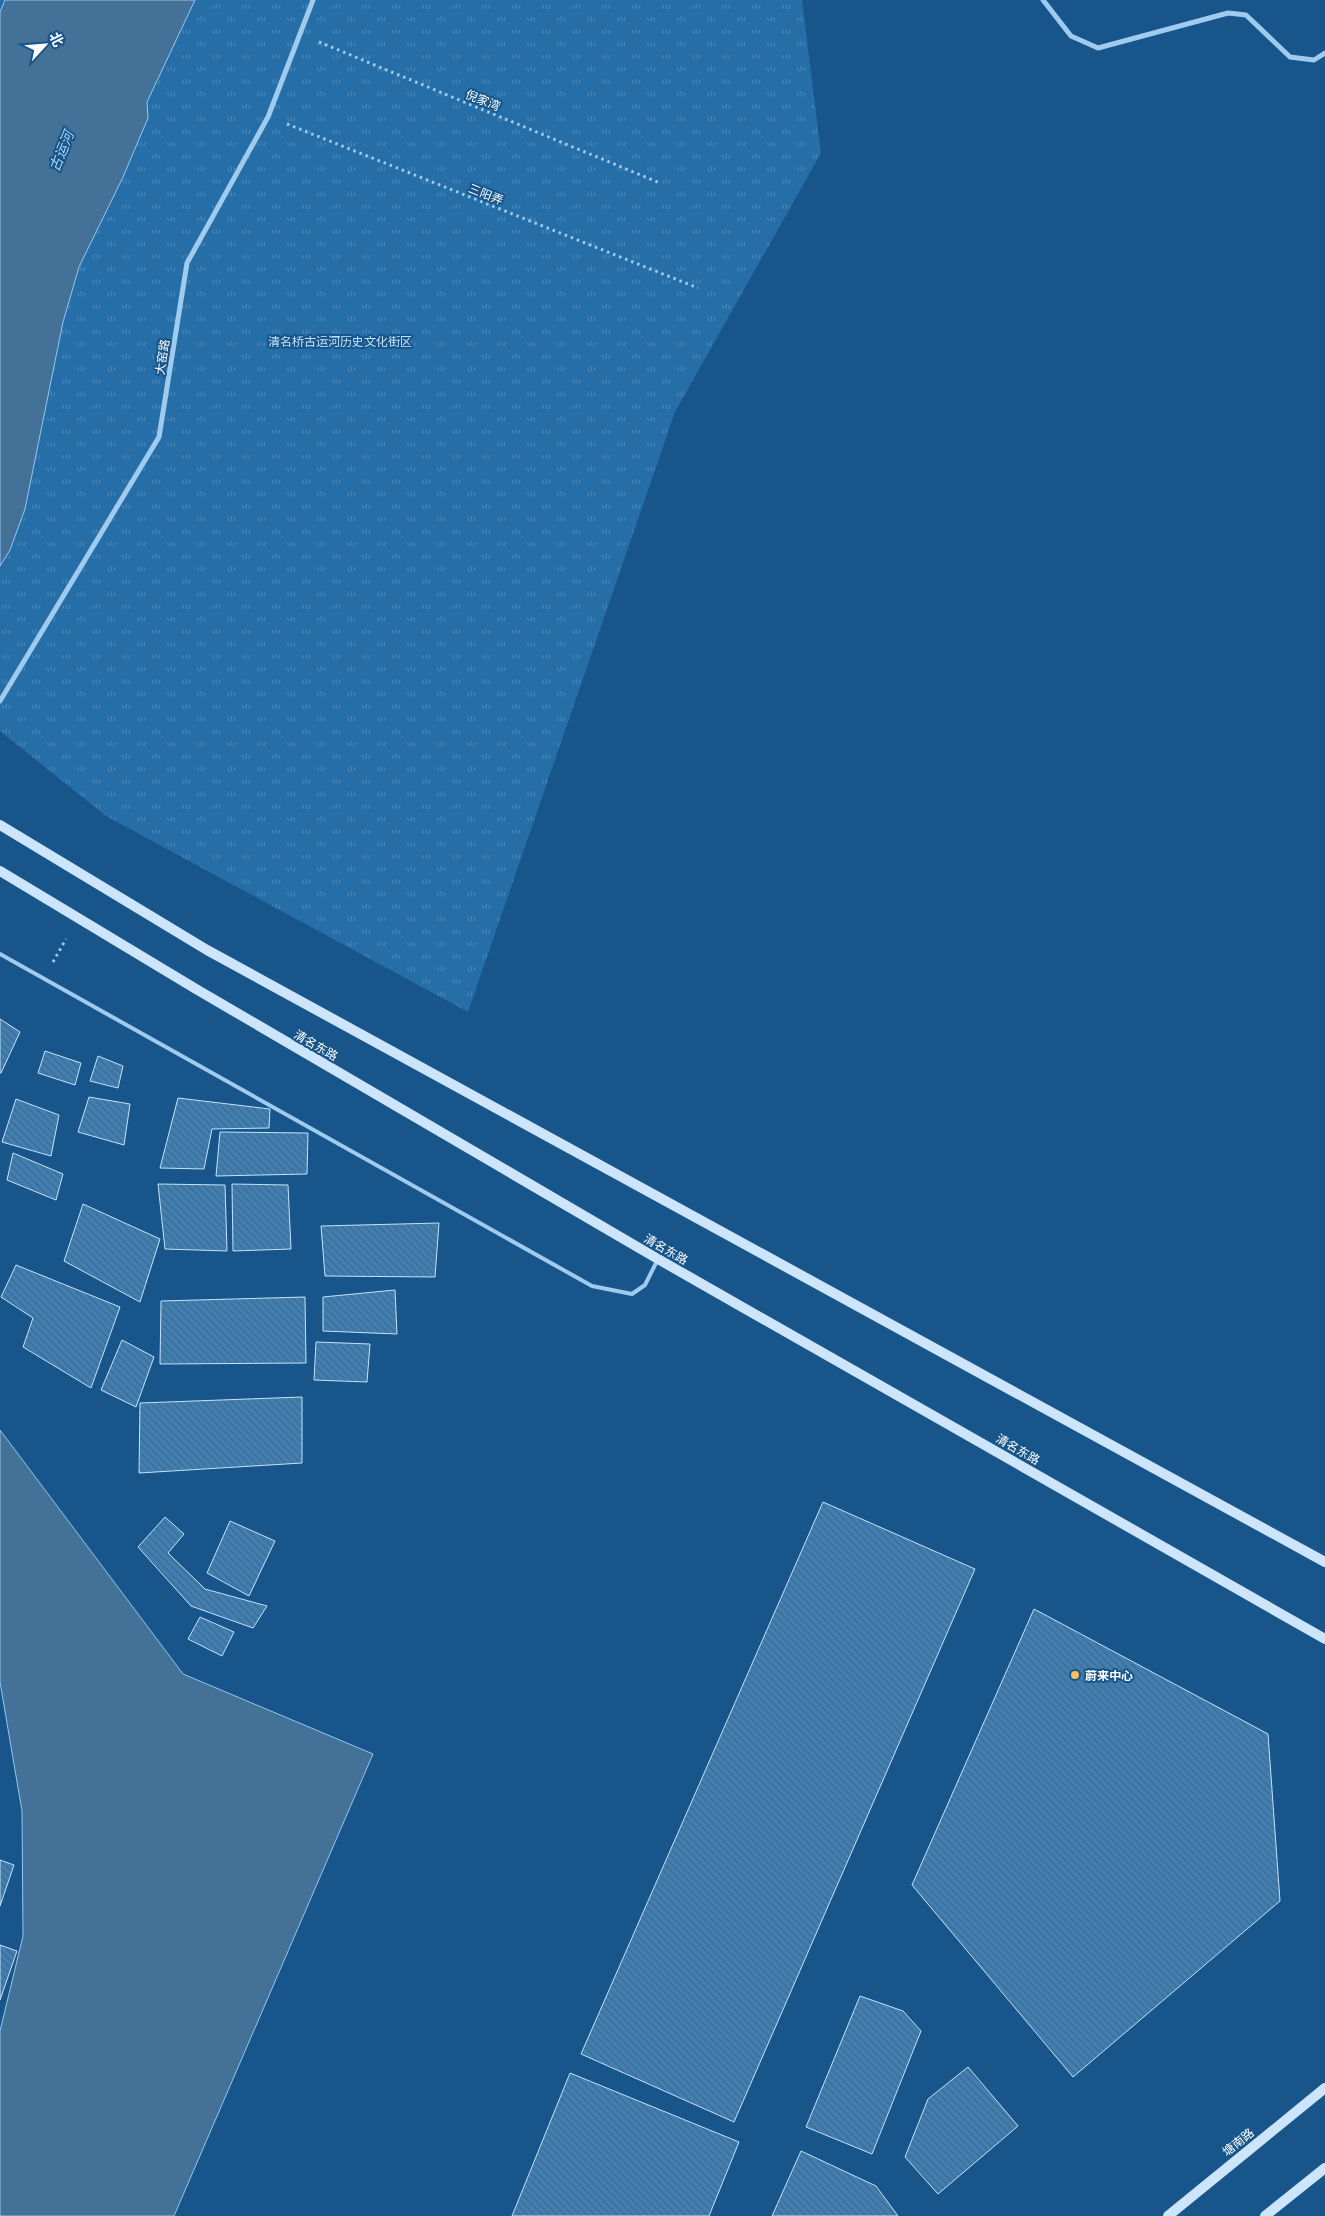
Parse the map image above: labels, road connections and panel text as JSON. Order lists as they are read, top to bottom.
{
  "streets": {
    "main road": ["清名东路", "塘南路"],
    "street": ["大窑路"],
    "path": ["倪家湾", "三阳弄"]
  },
  "crossings": [
    ["倪家湾", "大窑路"],
    ["三阳弄", "大窑路"]
  ],
  "water": ["古运河"],
  "parks": ["清名桥古运河历史文化街区"],
  "places": ["蔚来中心"],
  "north": "top right"
}
